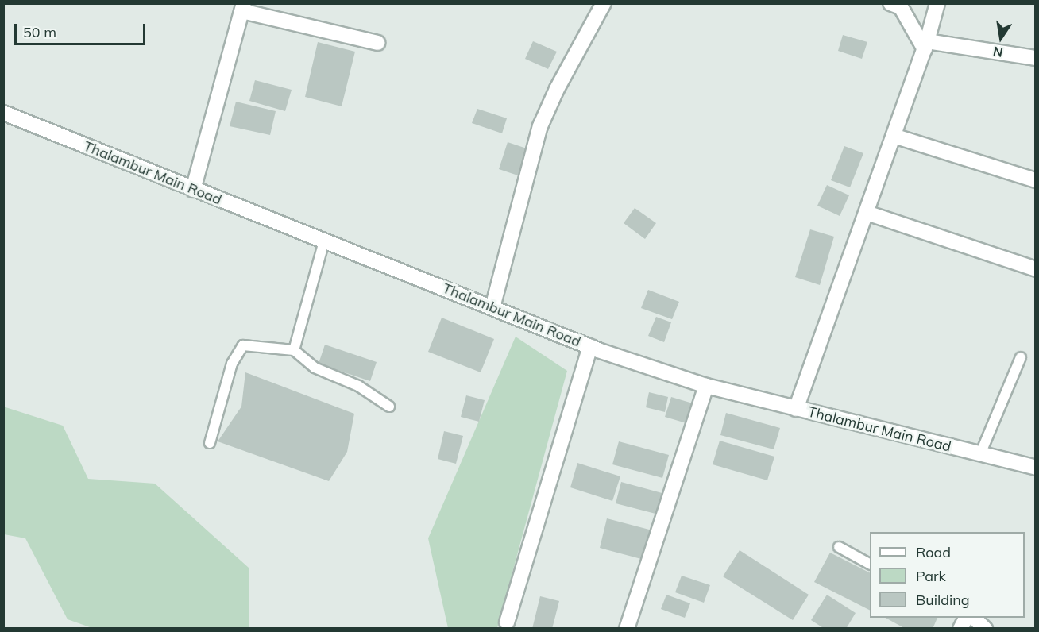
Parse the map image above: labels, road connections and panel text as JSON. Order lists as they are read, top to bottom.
{
  "streets": {
    "street": ["Thalambur Main Road"]
  },
  "legend": ["Road", "Park", "Building"],
  "scale_bar": "50 m",
  "north": "bottom"
}
